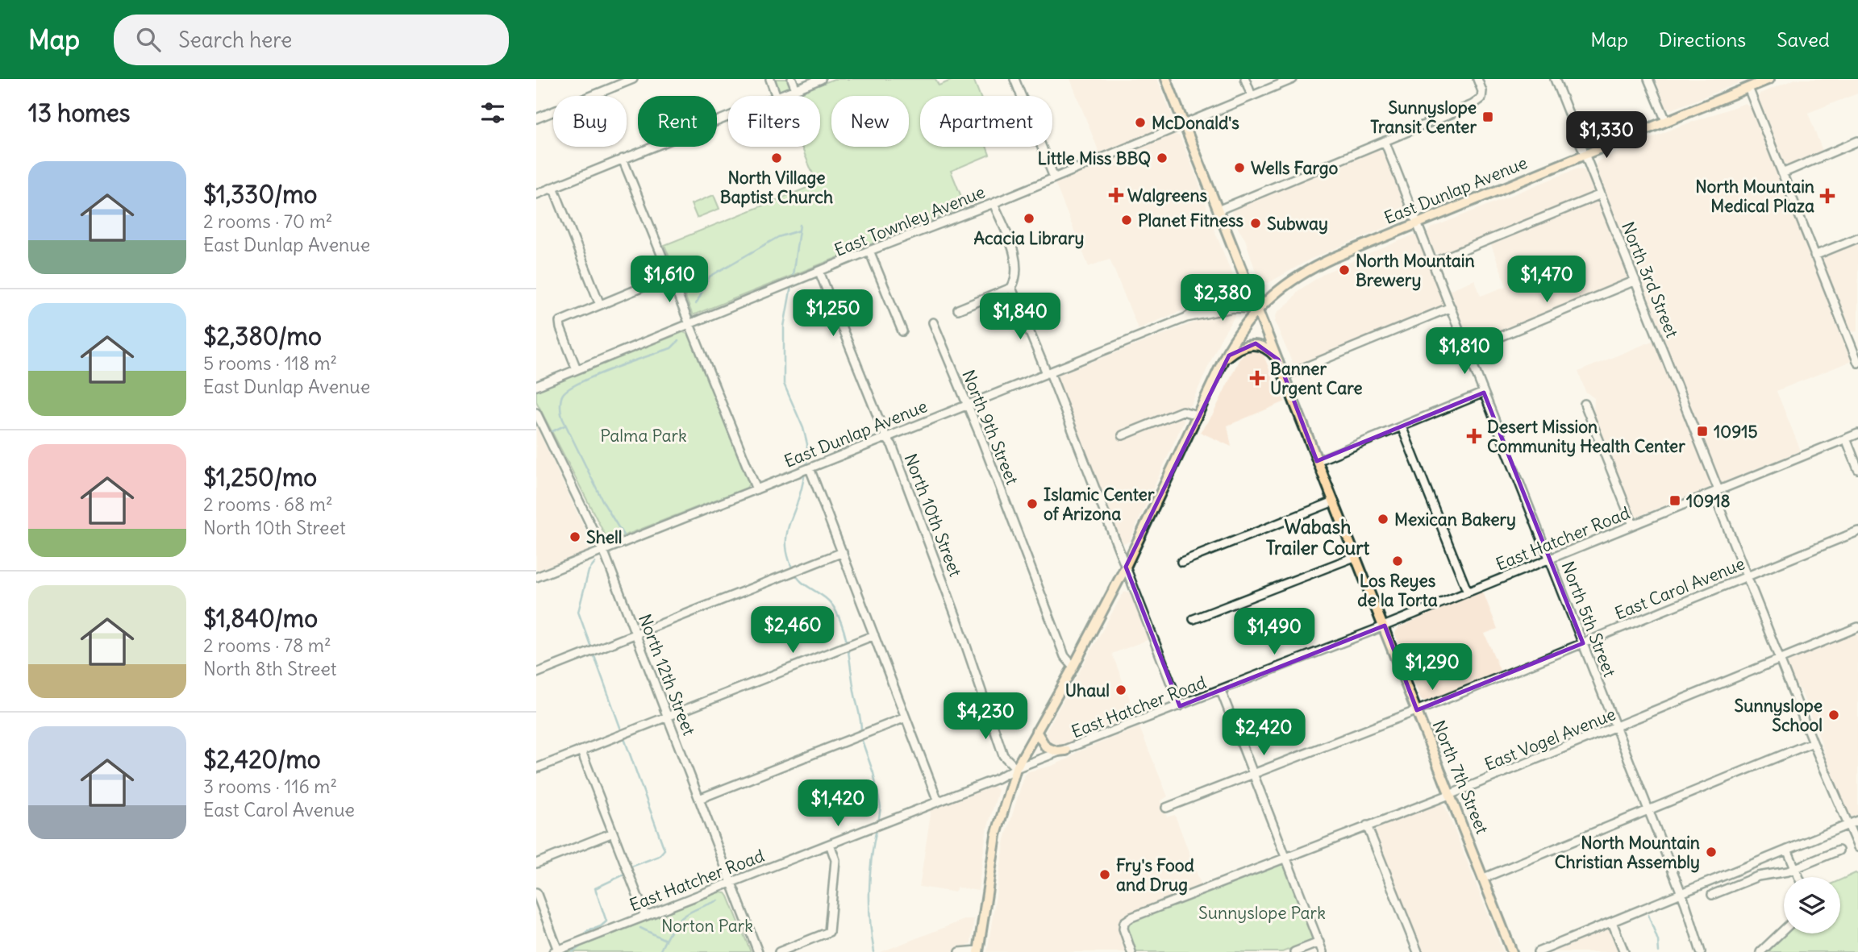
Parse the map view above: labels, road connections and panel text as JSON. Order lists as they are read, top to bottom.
{
  "streets": {
    "main road": ["East Dunlap Avenue", "North 7th Street"],
    "street": [
      "East Townley Avenue",
      "North 3rd Street",
      "North 9th Street",
      "North 10th Street",
      "East Hatcher Road",
      "East Carol Avenue",
      "North 5th Street",
      "North 12th Street",
      "East Vogel Avenue"
    ]
  },
  "crossings": [
    ["East Dunlap Avenue", "North 3rd Street"],
    ["East Dunlap Avenue", "North 9th Street"],
    ["East Dunlap Avenue", "North 10th Street"],
    ["East Dunlap Avenue", "North 5th Street"],
    ["East Dunlap Avenue", "North 12th Street"],
    ["East Dunlap Avenue", "North 7th Street"],
    ["East Townley Avenue", "North 10th Street"],
    ["East Townley Avenue", "North 7th Street"],
    ["North 3rd Street", "East Hatcher Road"],
    ["North 3rd Street", "East Carol Avenue"],
    ["North 3rd Street", "East Vogel Avenue"],
    ["North 10th Street", "East Hatcher Road"],
    ["East Hatcher Road", "North 5th Street"],
    ["East Hatcher Road", "North 12th Street"],
    ["East Hatcher Road", "North 7th Street"],
    ["East Carol Avenue", "North 5th Street"],
    ["East Carol Avenue", "North 7th Street"],
    ["North 5th Street", "East Vogel Avenue"],
    ["East Vogel Avenue", "North 7th Street"]
  ],
  "districts": ["Wabash Trailer Court"],
  "parks": ["Palma Park", "Sunnyslope Park", "Norton Park"],
  "places": {
    "transit": ["Sunnyslope Transit Center", "10915", "10918"],
    "other": [
      "McDonald's",
      "North Village Baptist Church",
      "Little Miss BBQ",
      "Wells Fargo",
      "Acacia Library",
      "Planet Fitness",
      "Subway",
      "North Mountain Brewery",
      "Islamic Center of Arizona",
      "Mexican Bakery",
      "Shell",
      "Los Reyes de la Torta",
      "Uhaul",
      "Sunnyslope School",
      "North Mountain Christian Assembly",
      "Fry's Food and Drug"
    ],
    "health": [
      "Walgreens",
      "North Mountain Medical Plaza",
      "Banner Urgent Care",
      "Desert Mission Community Health Center"
    ]
  },
  "page": {
    "header": "Map",
    "search": "Search here",
    "nav": ["Map", "Directions", "Saved"],
    "heading": "13 homes",
    "chip": [
      "Buy",
      "Rent",
      "Filters",
      "New",
      "Apartment"
    ],
    "price": [
      "$1,330",
      "$1,610",
      "$1,470",
      "$2,380",
      "$1,250",
      "$1,840",
      "$1,810",
      "$2,460",
      "$1,490",
      "$1,290",
      "$4,230",
      "$2,420",
      "$1,420"
    ],
    "list": [
      {
        "name": "$1,330/mo",
        "note": "2 rooms · 70 m² · East Dunlap Avenue"
      },
      {
        "name": "$2,380/mo",
        "note": "5 rooms · 118 m² · East Dunlap Avenue"
      },
      {
        "name": "$1,250/mo",
        "note": "2 rooms · 68 m² · North 10th Street"
      },
      {
        "name": "$1,840/mo",
        "note": "2 rooms · 78 m² · North 8th Street"
      },
      {
        "name": "$2,420/mo",
        "note": "3 rooms · 116 m² · East Carol Avenue"
      }
    ]
  }
}
